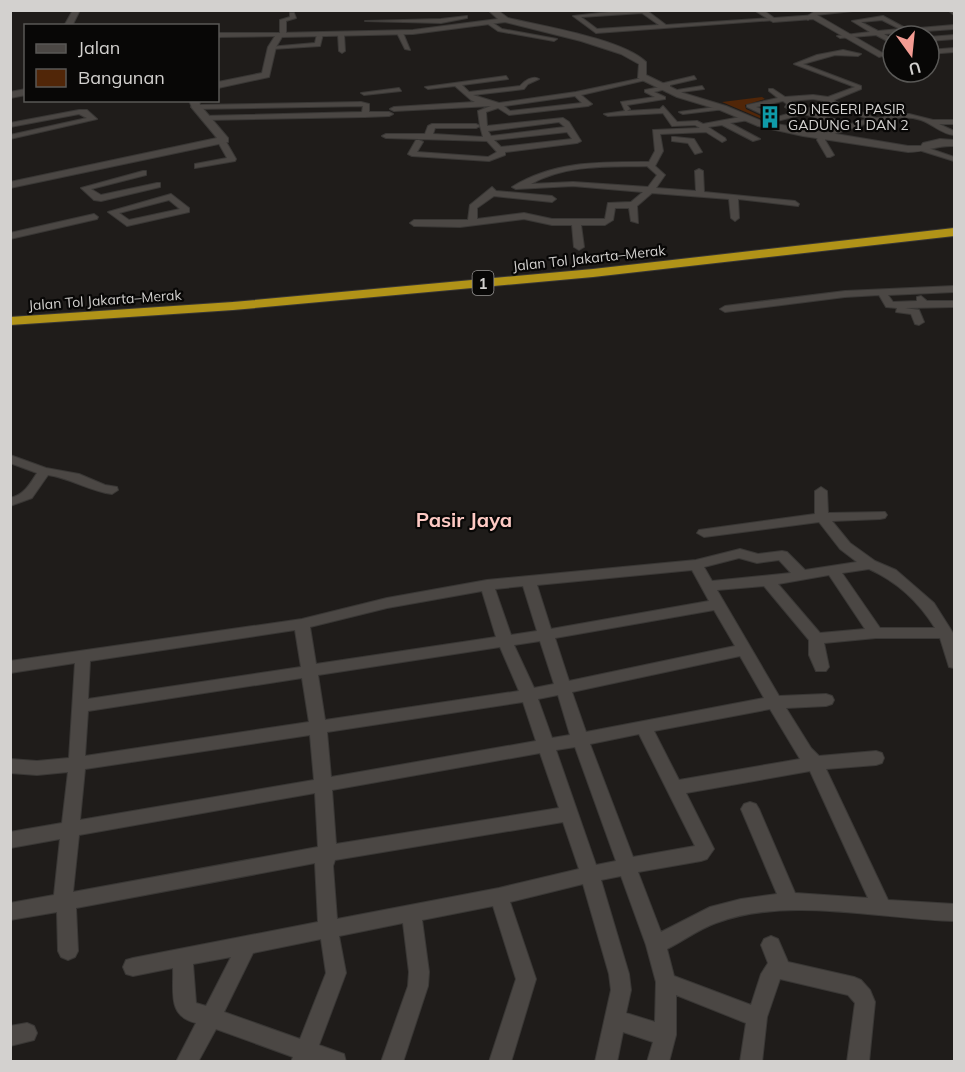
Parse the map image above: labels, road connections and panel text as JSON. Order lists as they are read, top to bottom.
{
  "streets": {
    "highway": ["Jalan Tol Jakarta–Merak", "1"]
  },
  "districts": ["Pasir Jaya"],
  "places": {
    "building": ["SD NEGERI PASIR GADUNG 1 DAN 2"]
  },
  "legend": ["Jalan", "Bangunan"],
  "north": "bottom"
}
